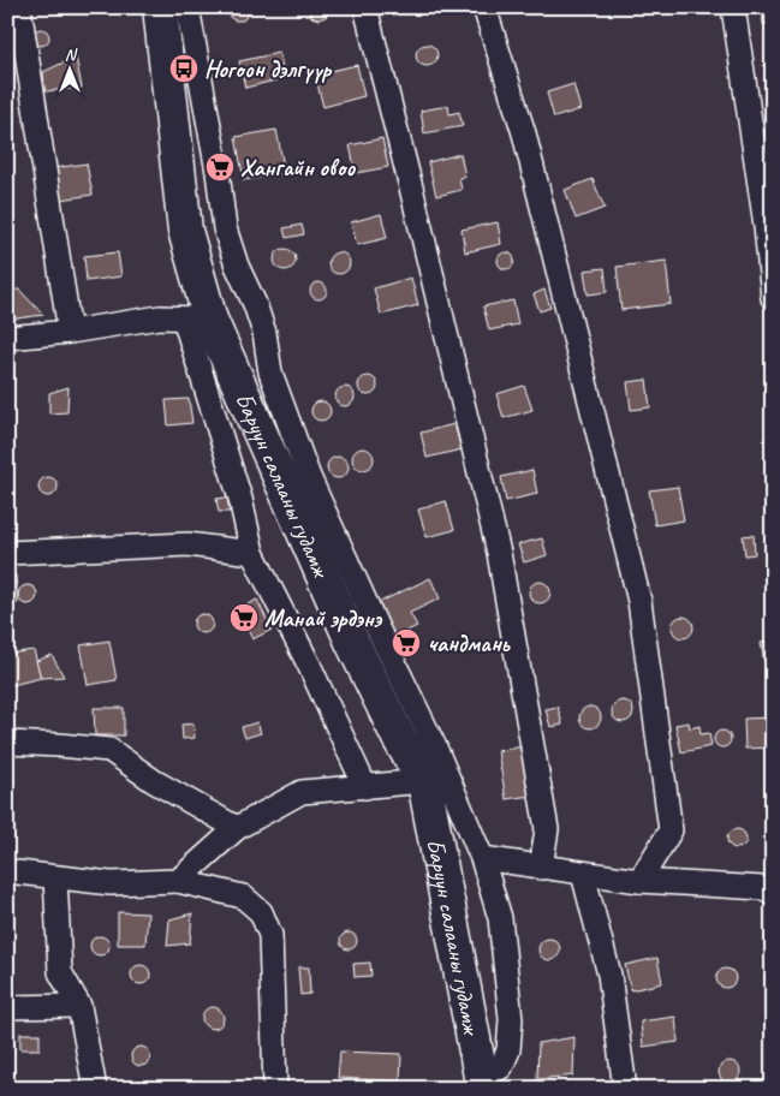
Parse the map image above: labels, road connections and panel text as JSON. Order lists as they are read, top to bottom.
{
  "streets": {
    "main road": ["Баруун салааны гудамж"]
  },
  "places": {
    "bus stop": ["Ногоон дэлгүүр"],
    "supermarket": ["Хангайн овоо", "Манай эрдэнэ", "чандмань"]
  },
  "north": "top"
}
